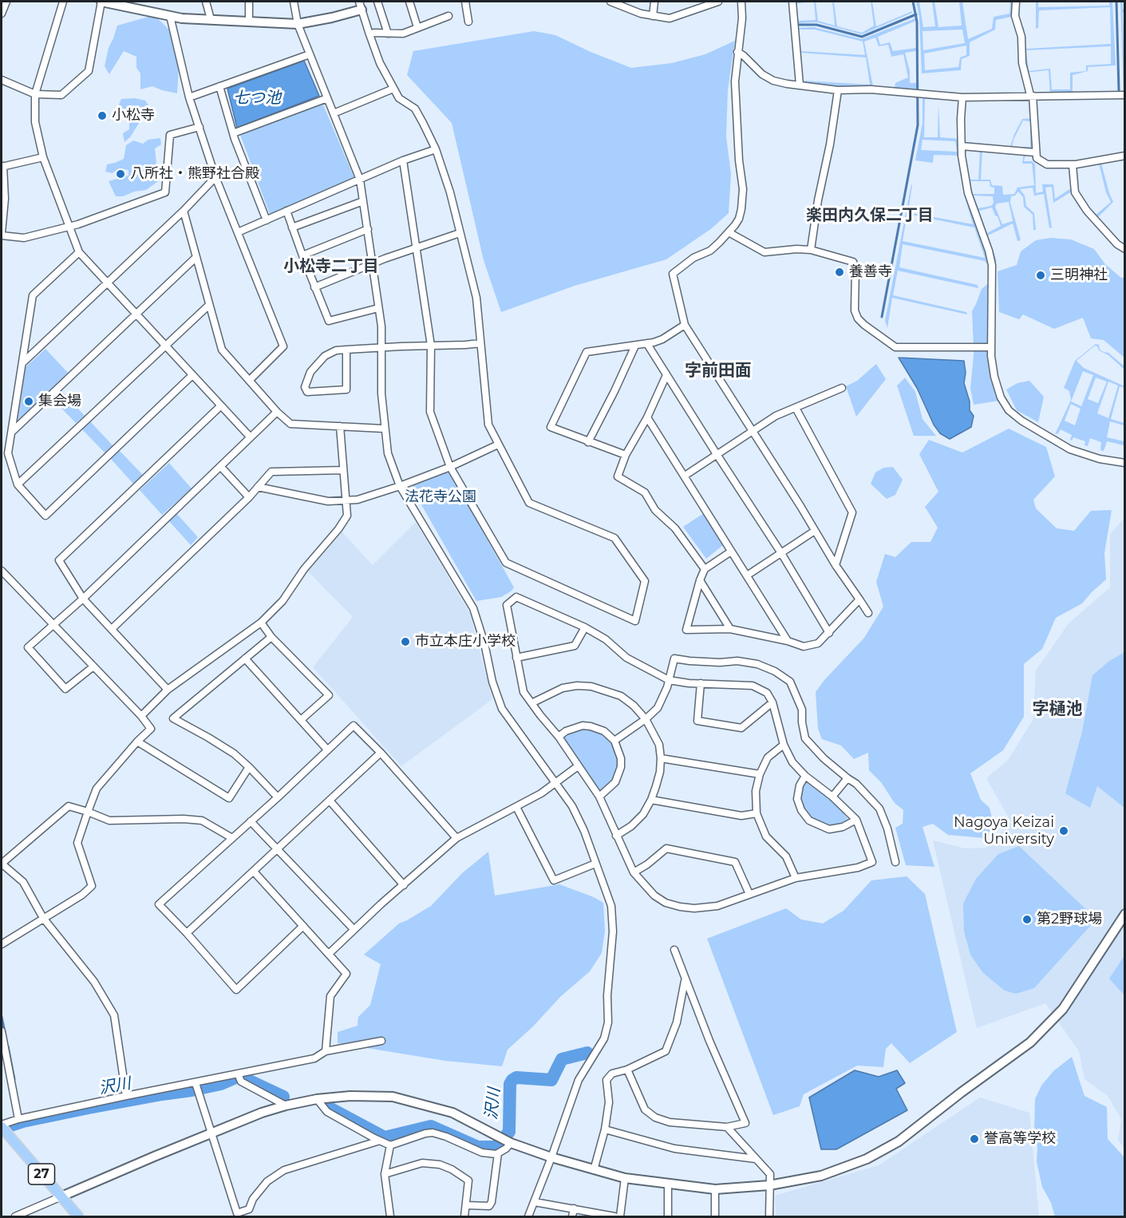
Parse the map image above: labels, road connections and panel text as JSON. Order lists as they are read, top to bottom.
{
  "streets": {
    "main road": ["27"]
  },
  "districts": [
    "楽田内久保二丁目",
    "小松寺二丁目",
    "字前田面",
    "字樋池"
  ],
  "water": ["七つ池", "沢川"],
  "parks": ["法花寺公園"],
  "places": [
    "小松寺",
    "八所社・熊野社合殿",
    "養善寺",
    "三明神社",
    "集会場",
    "市立本庄小学校",
    "Nagoya Keizai University",
    "第2野球場",
    "誉高等学校"
  ]
}
